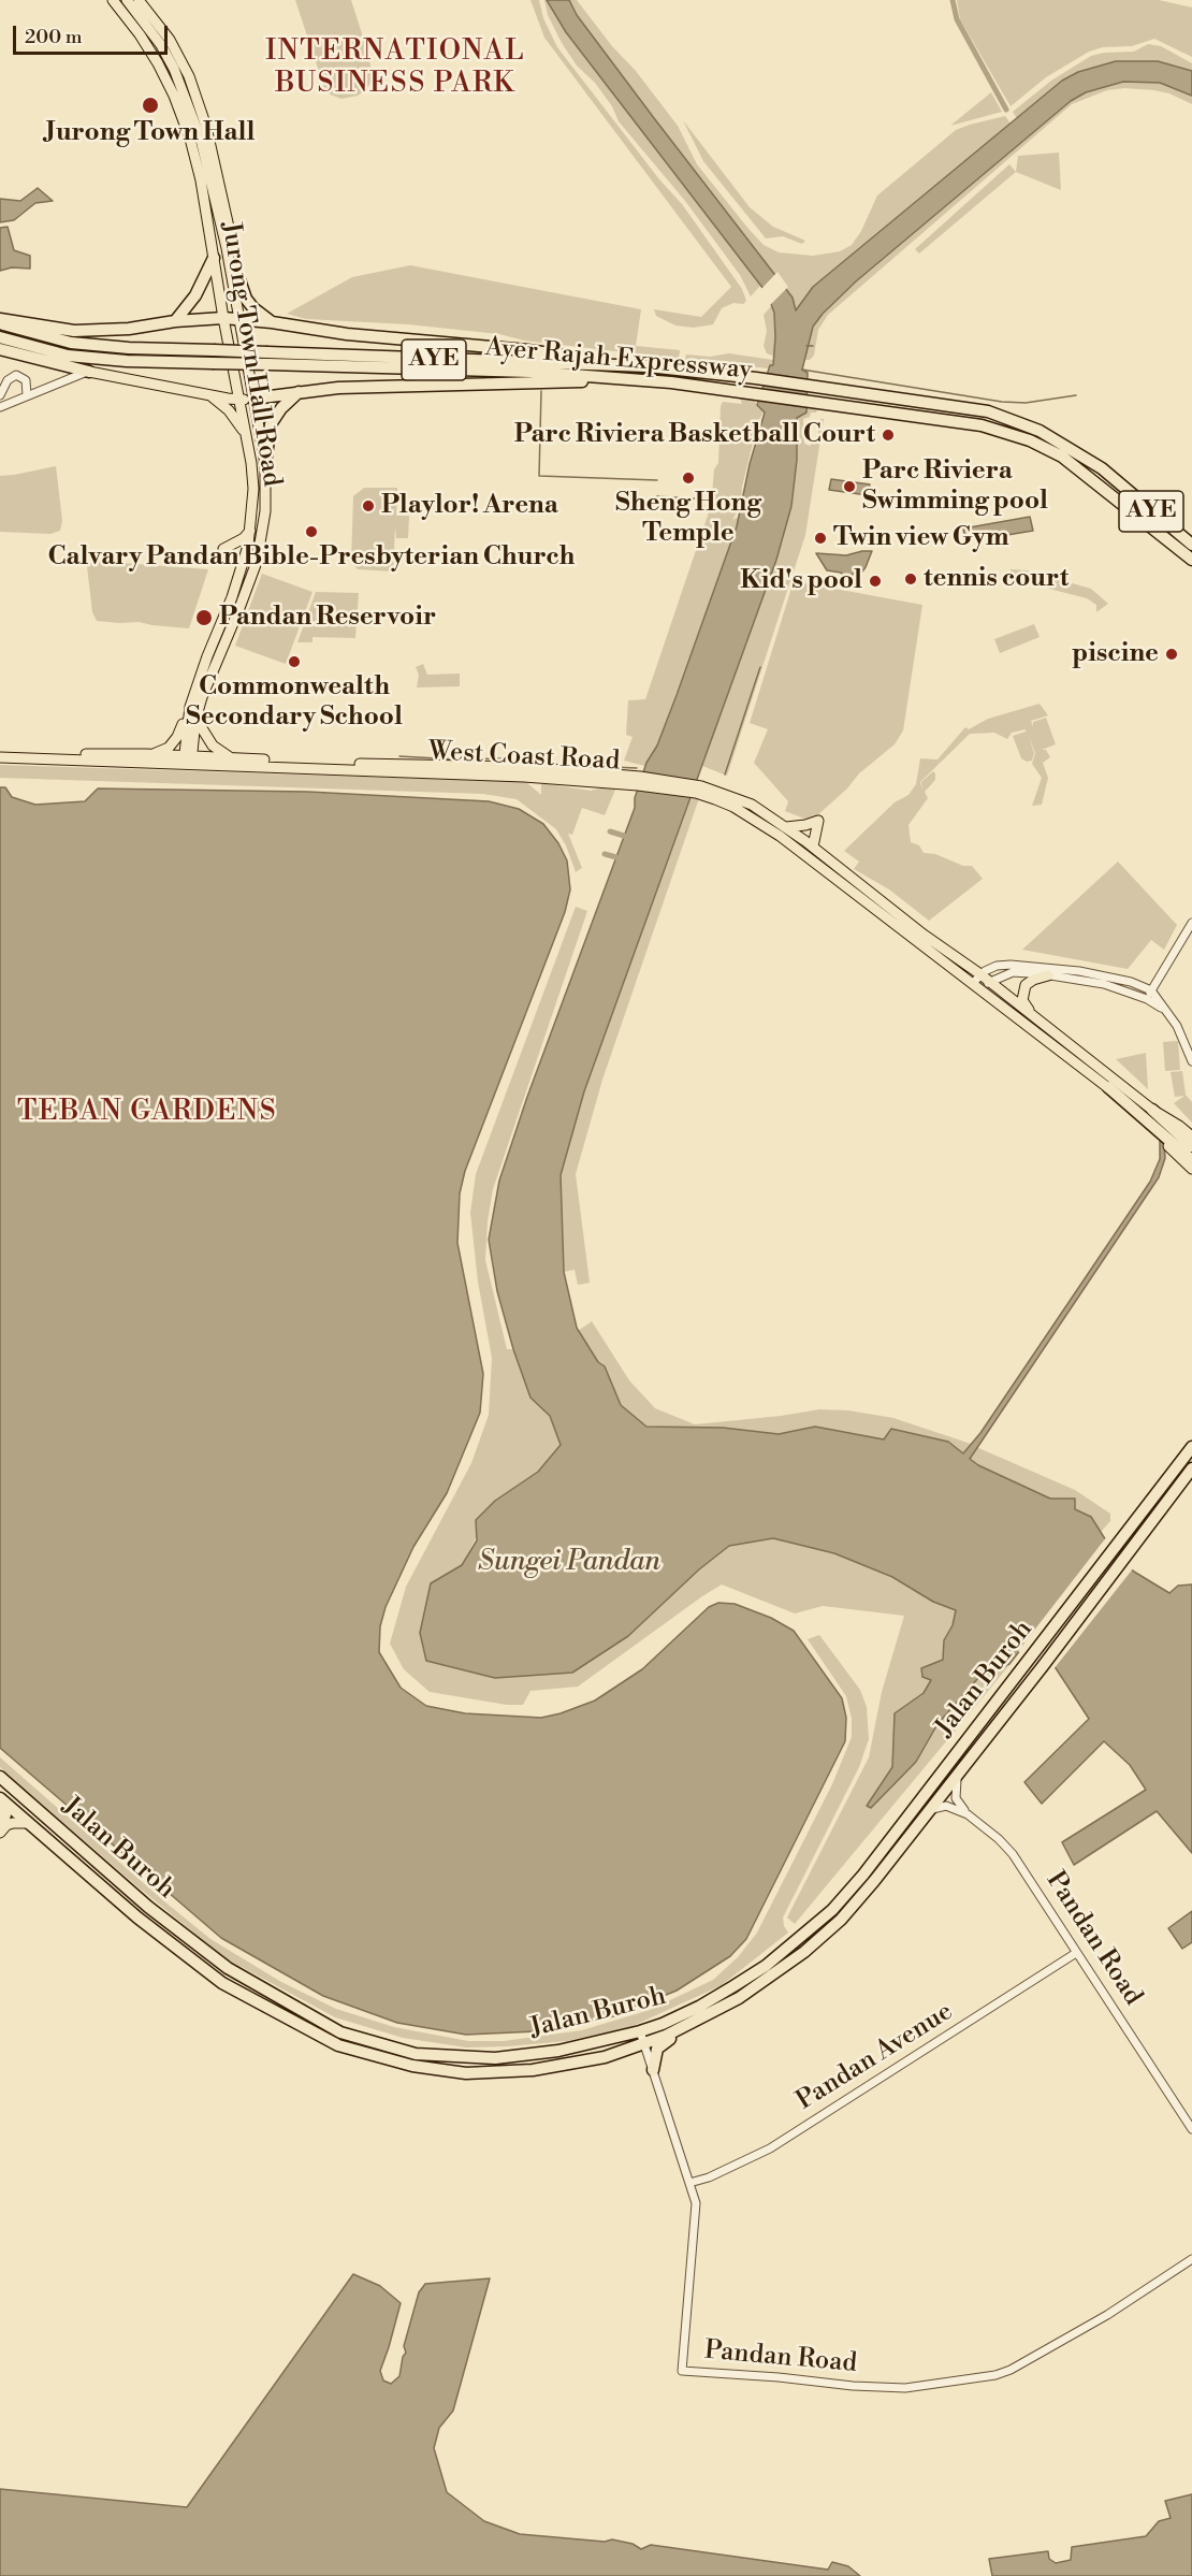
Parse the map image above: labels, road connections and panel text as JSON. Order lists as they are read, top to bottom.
{
  "streets": {
    "highway": ["AYE", "Ayer Rajah Expressway", "Jalan Buroh"],
    "main road": ["Jurong Town Hall Road", "West Coast Road"],
    "street": ["Pandan Road", "Pandan Avenue"]
  },
  "crossings": [
    ["Jurong Town Hall Road", "West Coast Road"],
    ["Jalan Buroh", "Pandan Road"],
    ["Pandan Road", "Pandan Avenue"]
  ],
  "districts": ["INTERNATIONAL BUSINESS PARK", "TEBAN GARDENS"],
  "water": ["Sungei Pandan"],
  "places": [
    "Jurong Town Hall",
    "Parc Riviera Basketball Court",
    "Sheng Hong Temple",
    "Parc Riviera Swimming pool",
    "Playlor! Arena",
    "Calvary Pandan Bible-Presbyterian Church",
    "Twin view Gym",
    "tennis court",
    "Kid's pool",
    "Pandan Reservoir",
    "piscine",
    "Commonwealth Secondary School"
  ],
  "scale_bar": "200 m"
}
